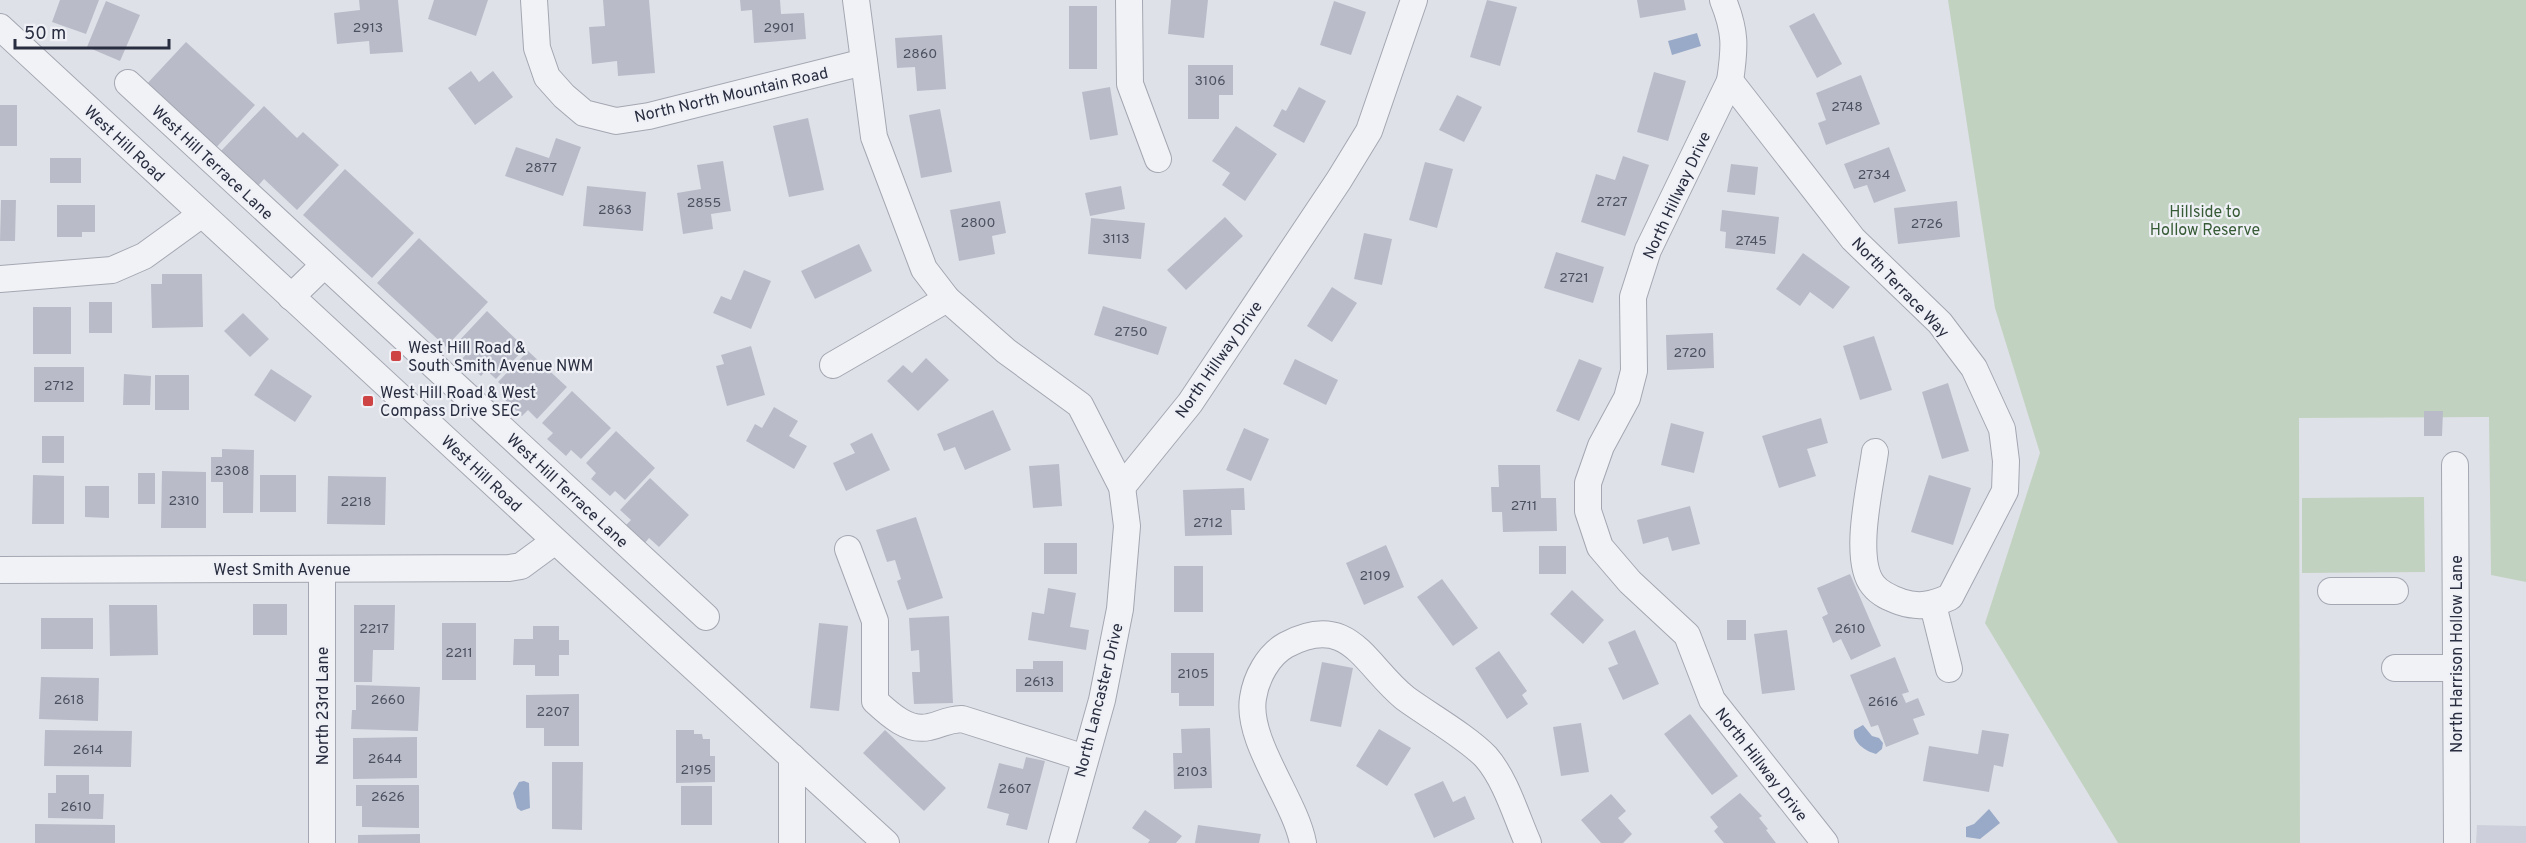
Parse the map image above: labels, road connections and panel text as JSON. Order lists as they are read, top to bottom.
{
  "streets": {
    "street": [
      "North North Mountain Road",
      "West Hill Road",
      "West Hill Terrace Lane",
      "North Hillway Drive",
      "North Terrace Way",
      "West Smith Avenue",
      "North Harrison Hollow Lane",
      "North Lancaster Drive",
      "North 23rd Lane"
    ]
  },
  "crossings": [
    ["North North Mountain Road", "North Lancaster Drive"],
    ["West Hill Road", "West Smith Avenue"],
    ["North Hillway Drive", "North Terrace Way"],
    ["North Hillway Drive", "North Lancaster Drive"],
    ["West Smith Avenue", "North 23rd Lane"]
  ],
  "parks": ["Hillside to Hollow Reserve"],
  "places": {
    "transit": ["West Hill Road & South Smith Avenue NWM", "West Hill Road & West Compass Drive SEC"]
  },
  "house_numbers": [
    "2913",
    "2901",
    "2860",
    "3106",
    "2748",
    "2877",
    "2734",
    "2727",
    "2855",
    "2863",
    "2800",
    "2726",
    "3113",
    "2745",
    "2721",
    "2750",
    "2720",
    "2712",
    "2308",
    "2310",
    "2218",
    "2711",
    "2712",
    "2109",
    "2217",
    "2610",
    "2211",
    "2105",
    "2613",
    "2618",
    "2660",
    "2616",
    "2207",
    "2614",
    "2644",
    "2195",
    "2103",
    "2607",
    "2626",
    "2610"
  ],
  "scale_bar": "50 m"
}
